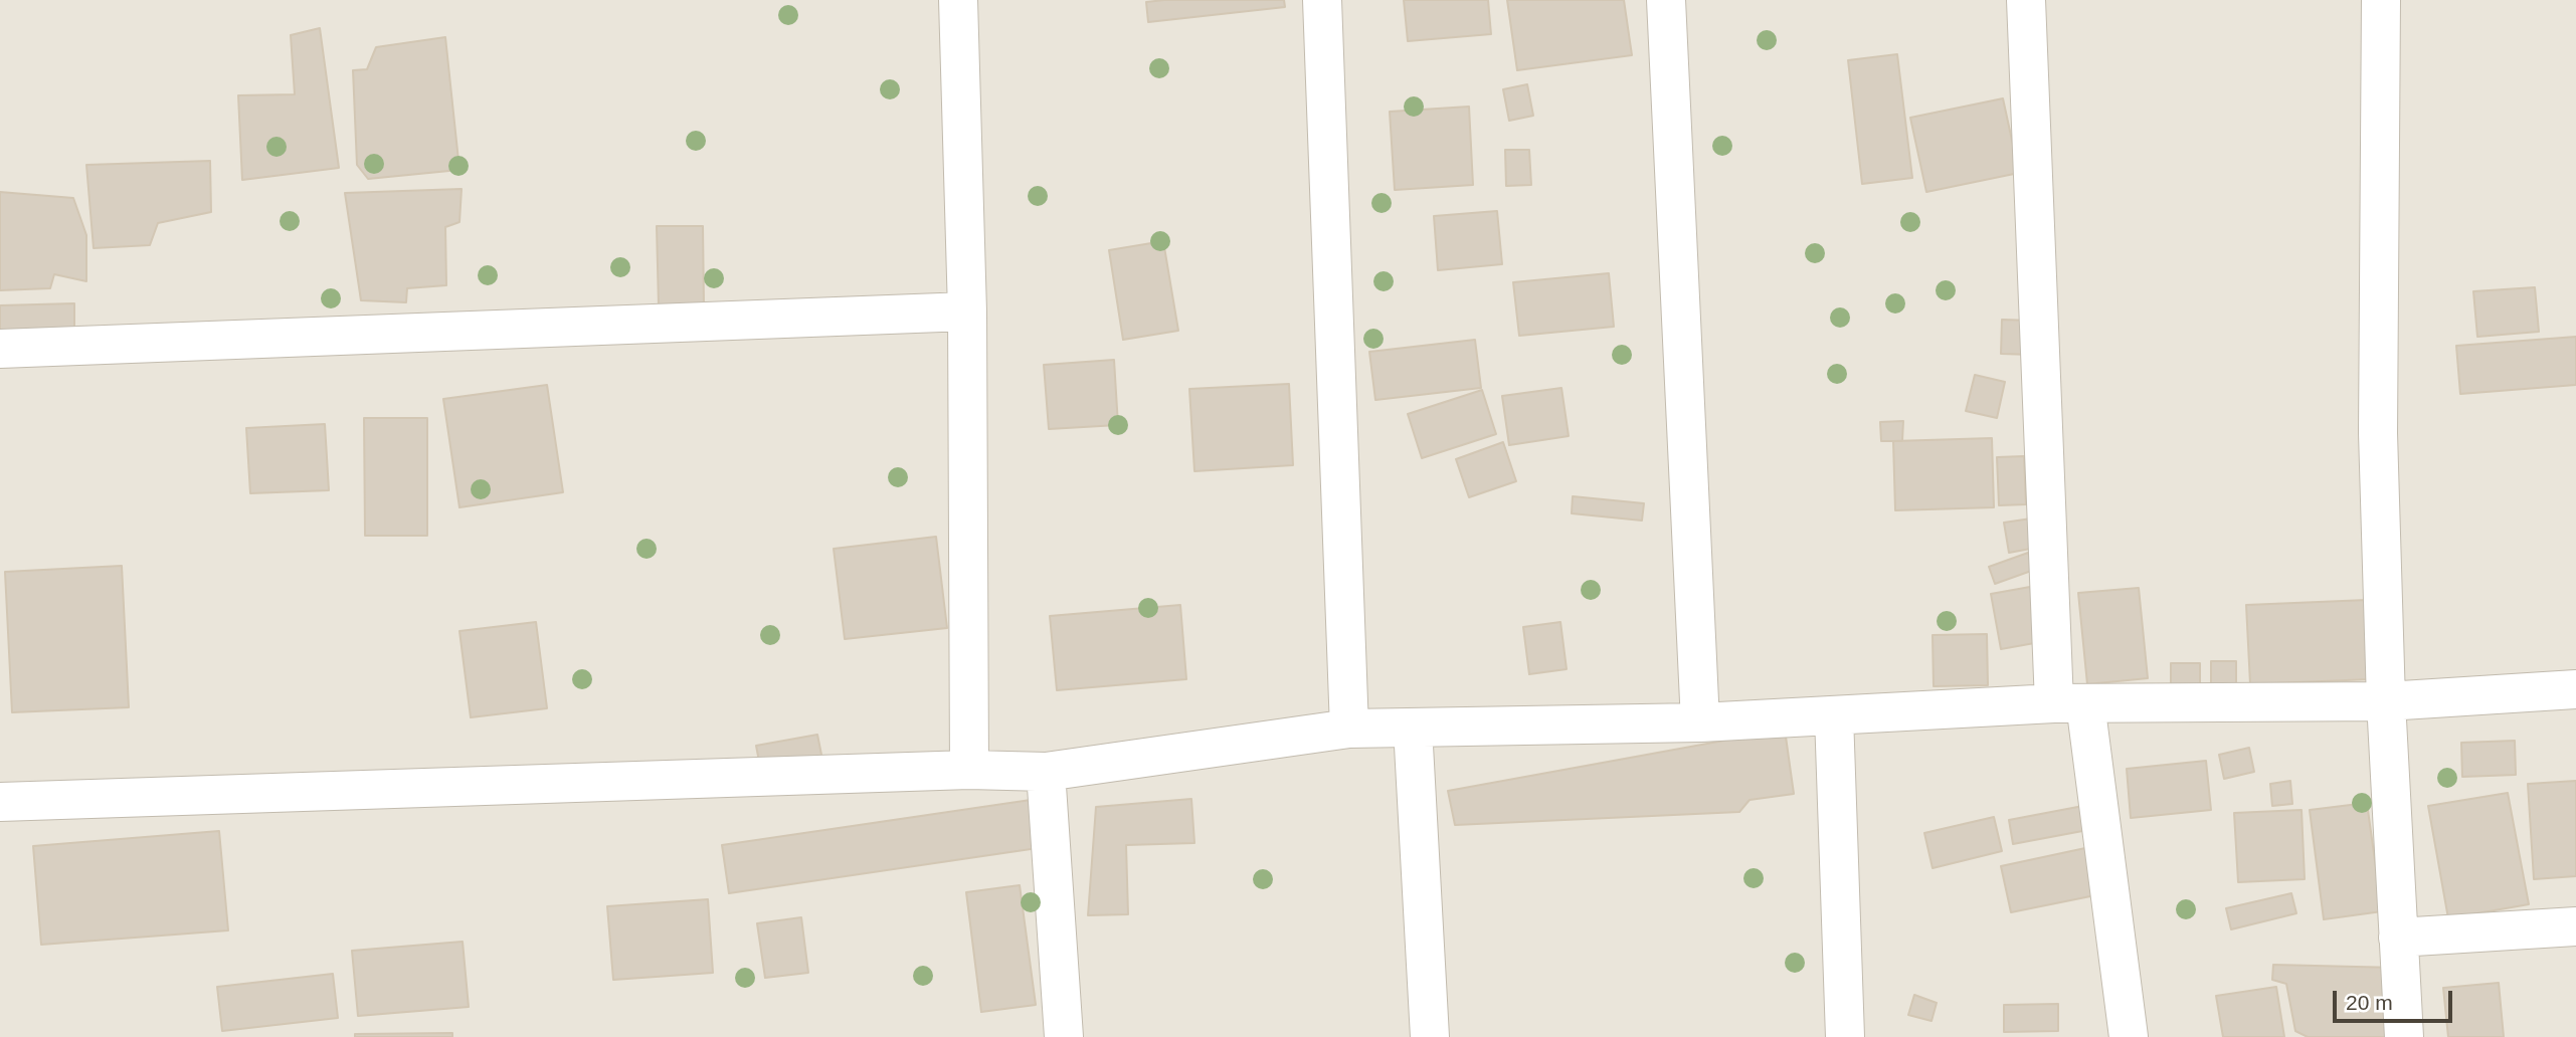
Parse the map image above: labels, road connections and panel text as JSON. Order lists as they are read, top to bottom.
{
  "scale_bar": "20 m"
}
